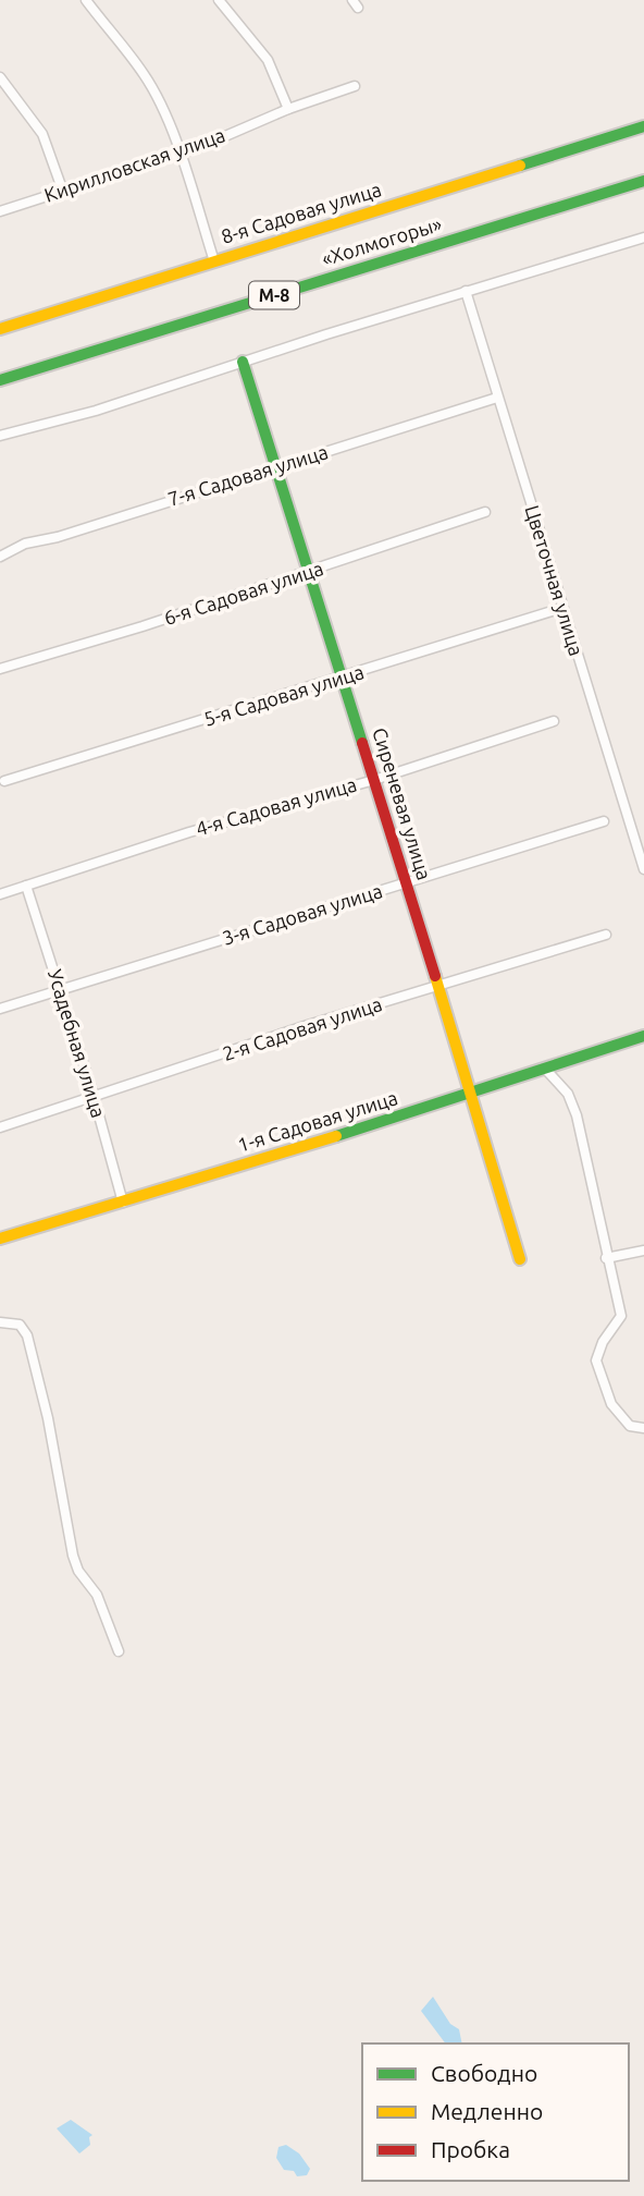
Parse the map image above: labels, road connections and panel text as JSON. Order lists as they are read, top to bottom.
{
  "streets": {
    "main road": [
      "8-я Садовая улица",
      "«Холмогоры»",
      "М-8",
      "Сиреневая улица",
      "1-я Садовая улица"
    ],
    "street": [
      "Кирилловская улица",
      "7-я Садовая улица",
      "Цветочная улица",
      "6-я Садовая улица",
      "5-я Садовая улица",
      "4-я Садовая улица",
      "3-я Садовая улица",
      "2-я Садовая улица",
      "Усадебная улица"
    ]
  },
  "crossings": [
    ["7-я Садовая улица", "Цветочная улица"],
    ["7-я Садовая улица", "Сиреневая улица"],
    ["Цветочная улица", "5-я Садовая улица"],
    ["6-я Садовая улица", "Сиреневая улица"],
    ["5-я Садовая улица", "Сиреневая улица"],
    ["Сиреневая улица", "4-я Садовая улица"],
    ["Сиреневая улица", "3-я Садовая улица"],
    ["Сиреневая улица", "2-я Садовая улица"],
    ["Сиреневая улица", "1-я Садовая улица"],
    ["4-я Садовая улица", "Усадебная улица"],
    ["3-я Садовая улица", "Усадебная улица"],
    ["2-я Садовая улица", "Усадебная улица"],
    ["Усадебная улица", "1-я Садовая улица"]
  ],
  "legend": ["Свободно", "Медленно", "Пробка"]
}
